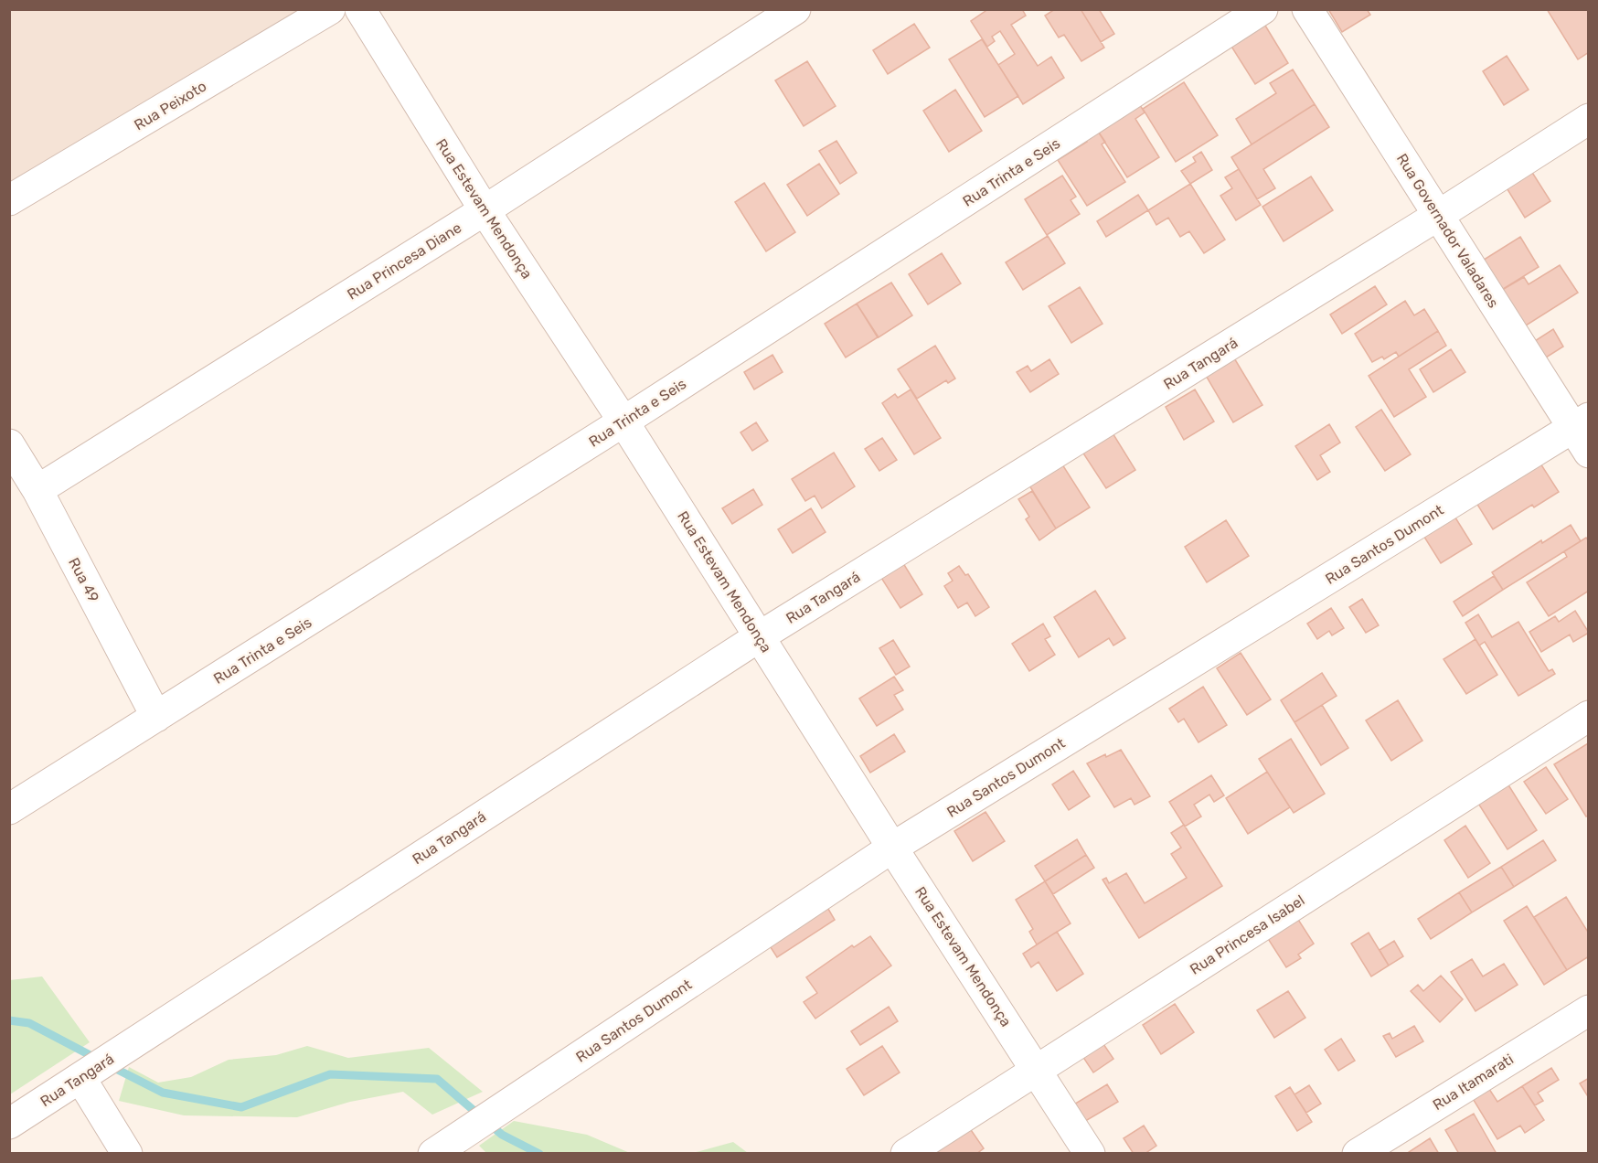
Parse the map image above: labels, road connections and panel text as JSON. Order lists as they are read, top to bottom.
{
  "streets": {
    "street": [
      "Rua Peixoto",
      "Rua Trinta e Seis",
      "Rua Estevam Mendonça",
      "Rua Governador Valadares",
      "Rua Princesa Diane",
      "Rua Tangará",
      "Rua Santos Dumont",
      "Rua 49",
      "Rua Princesa Isabel",
      "Rua Itamarati"
    ]
  },
  "crossings": [
    ["Rua Trinta e Seis", "Rua Estevam Mendonça"],
    ["Rua Trinta e Seis", "Rua 49"],
    ["Rua Estevam Mendonça", "Rua Princesa Diane"],
    ["Rua Estevam Mendonça", "Rua Tangará"],
    ["Rua Estevam Mendonça", "Rua Santos Dumont"],
    ["Rua Estevam Mendonça", "Rua Princesa Isabel"],
    ["Rua Governador Valadares", "Rua Tangará"],
    ["Rua Governador Valadares", "Rua Santos Dumont"],
    ["Rua Princesa Diane", "Rua 49"]
  ]
}
